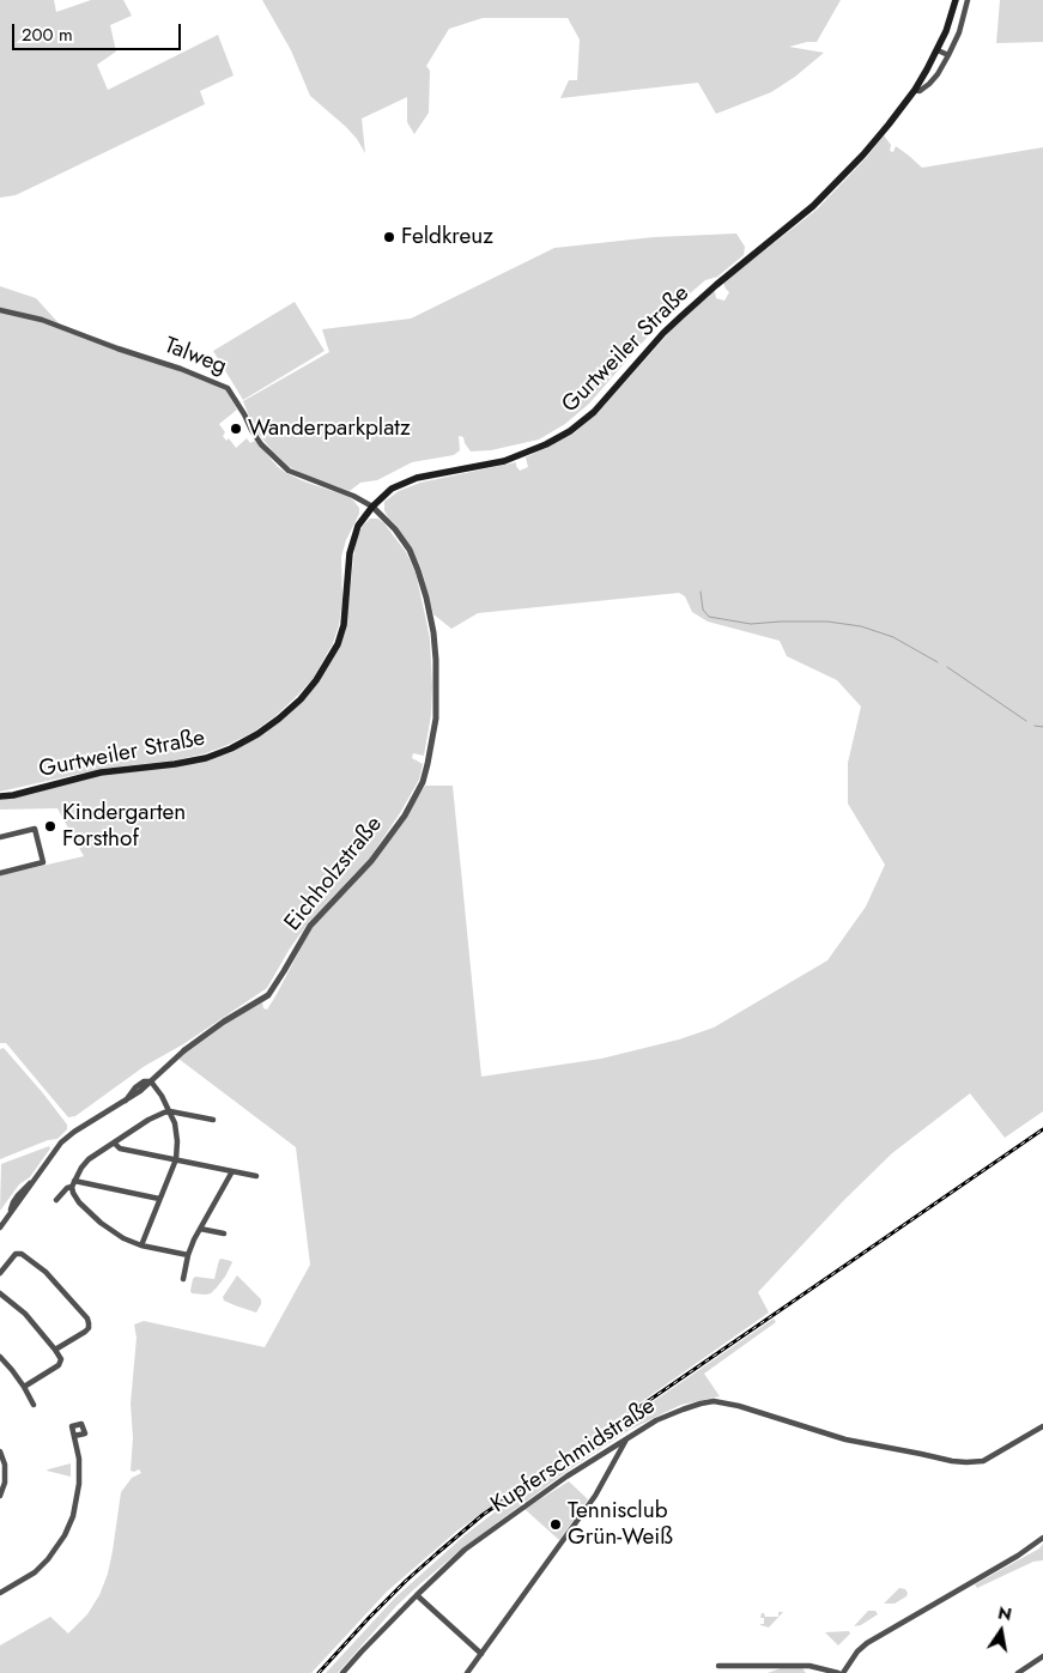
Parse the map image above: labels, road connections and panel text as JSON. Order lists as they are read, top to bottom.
{
  "streets": {
    "main road": ["Gurtweiler Straße"],
    "street": ["Talweg", "Eichholzstraße", "Kupferschmidstraße"]
  },
  "crossings": [
    ["Gurtweiler Straße", "Talweg"],
    ["Gurtweiler Straße", "Eichholzstraße"],
    ["Talweg", "Eichholzstraße"]
  ],
  "places": [
    "Feldkreuz",
    "Wanderparkplatz",
    "Kindergarten Forsthof",
    "Tennisclub Grün-Weiß"
  ],
  "scale_bar": "200 m",
  "north": "top"
}
